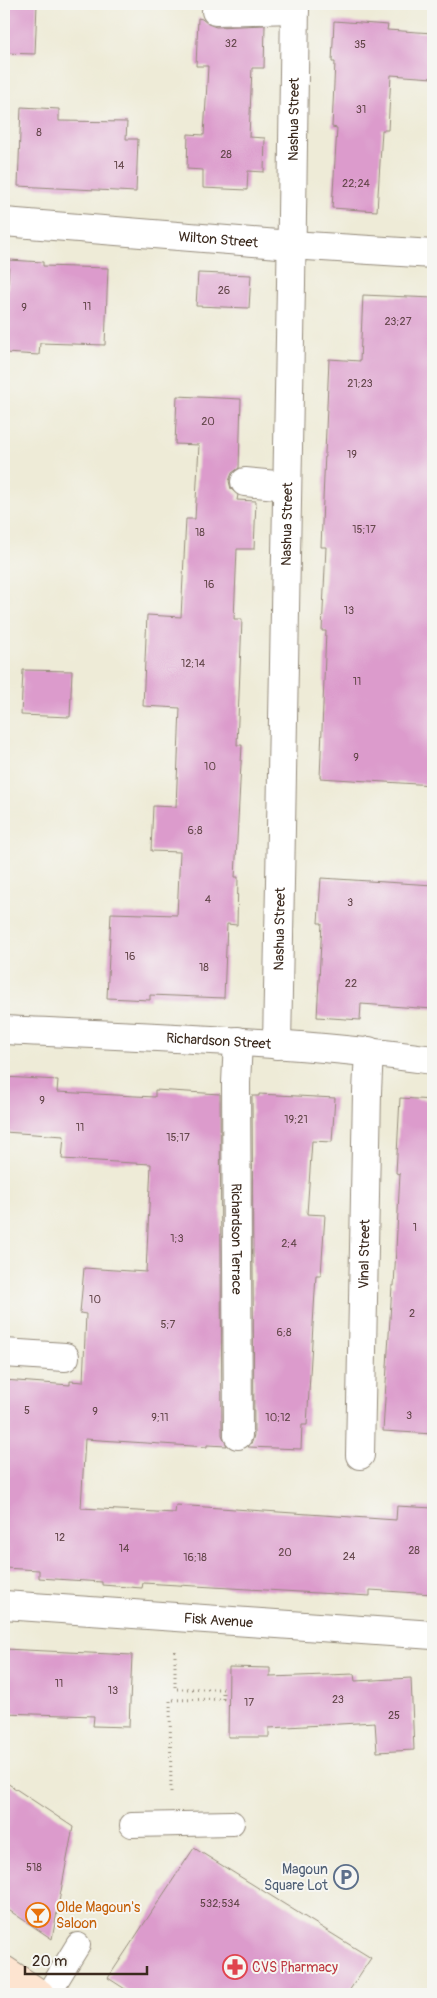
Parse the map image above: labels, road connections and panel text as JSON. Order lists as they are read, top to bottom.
{
  "streets": {
    "street": [
      "Nashua Street",
      "Wilton Street",
      "Richardson Street",
      "Richardson Terrace",
      "Vinal Street",
      "Fisk Avenue"
    ]
  },
  "crossings": [
    ["Nashua Street", "Wilton Street"],
    ["Nashua Street", "Richardson Street"],
    ["Richardson Street", "Richardson Terrace"],
    ["Richardson Street", "Vinal Street"]
  ],
  "places": {
    "parking": ["Magoun Square Lot"],
    "bar": ["Olde Magoun's Saloon"],
    "pharmacy": ["CVS Pharmacy"]
  },
  "house_numbers": [
    "32",
    "35",
    "31",
    "8",
    "28",
    "14",
    "22;24",
    "26",
    "11",
    "9",
    "23;27",
    "21;23",
    "20",
    "19",
    "15;17",
    "18",
    "16",
    "13",
    "12;14",
    "11",
    "9",
    "10",
    "6;8",
    "4",
    "3",
    "16",
    "18",
    "22",
    "9",
    "19;21",
    "11",
    "15;17",
    "1",
    "1;3",
    "2;4",
    "10",
    "2",
    "5;7",
    "6;8",
    "5",
    "9",
    "3",
    "9;11",
    "10;12",
    "12",
    "14",
    "28",
    "20",
    "24",
    "16;18",
    "11",
    "13",
    "23",
    "17",
    "25",
    "518",
    "532;534"
  ],
  "scale_bar": "20 m"
}
